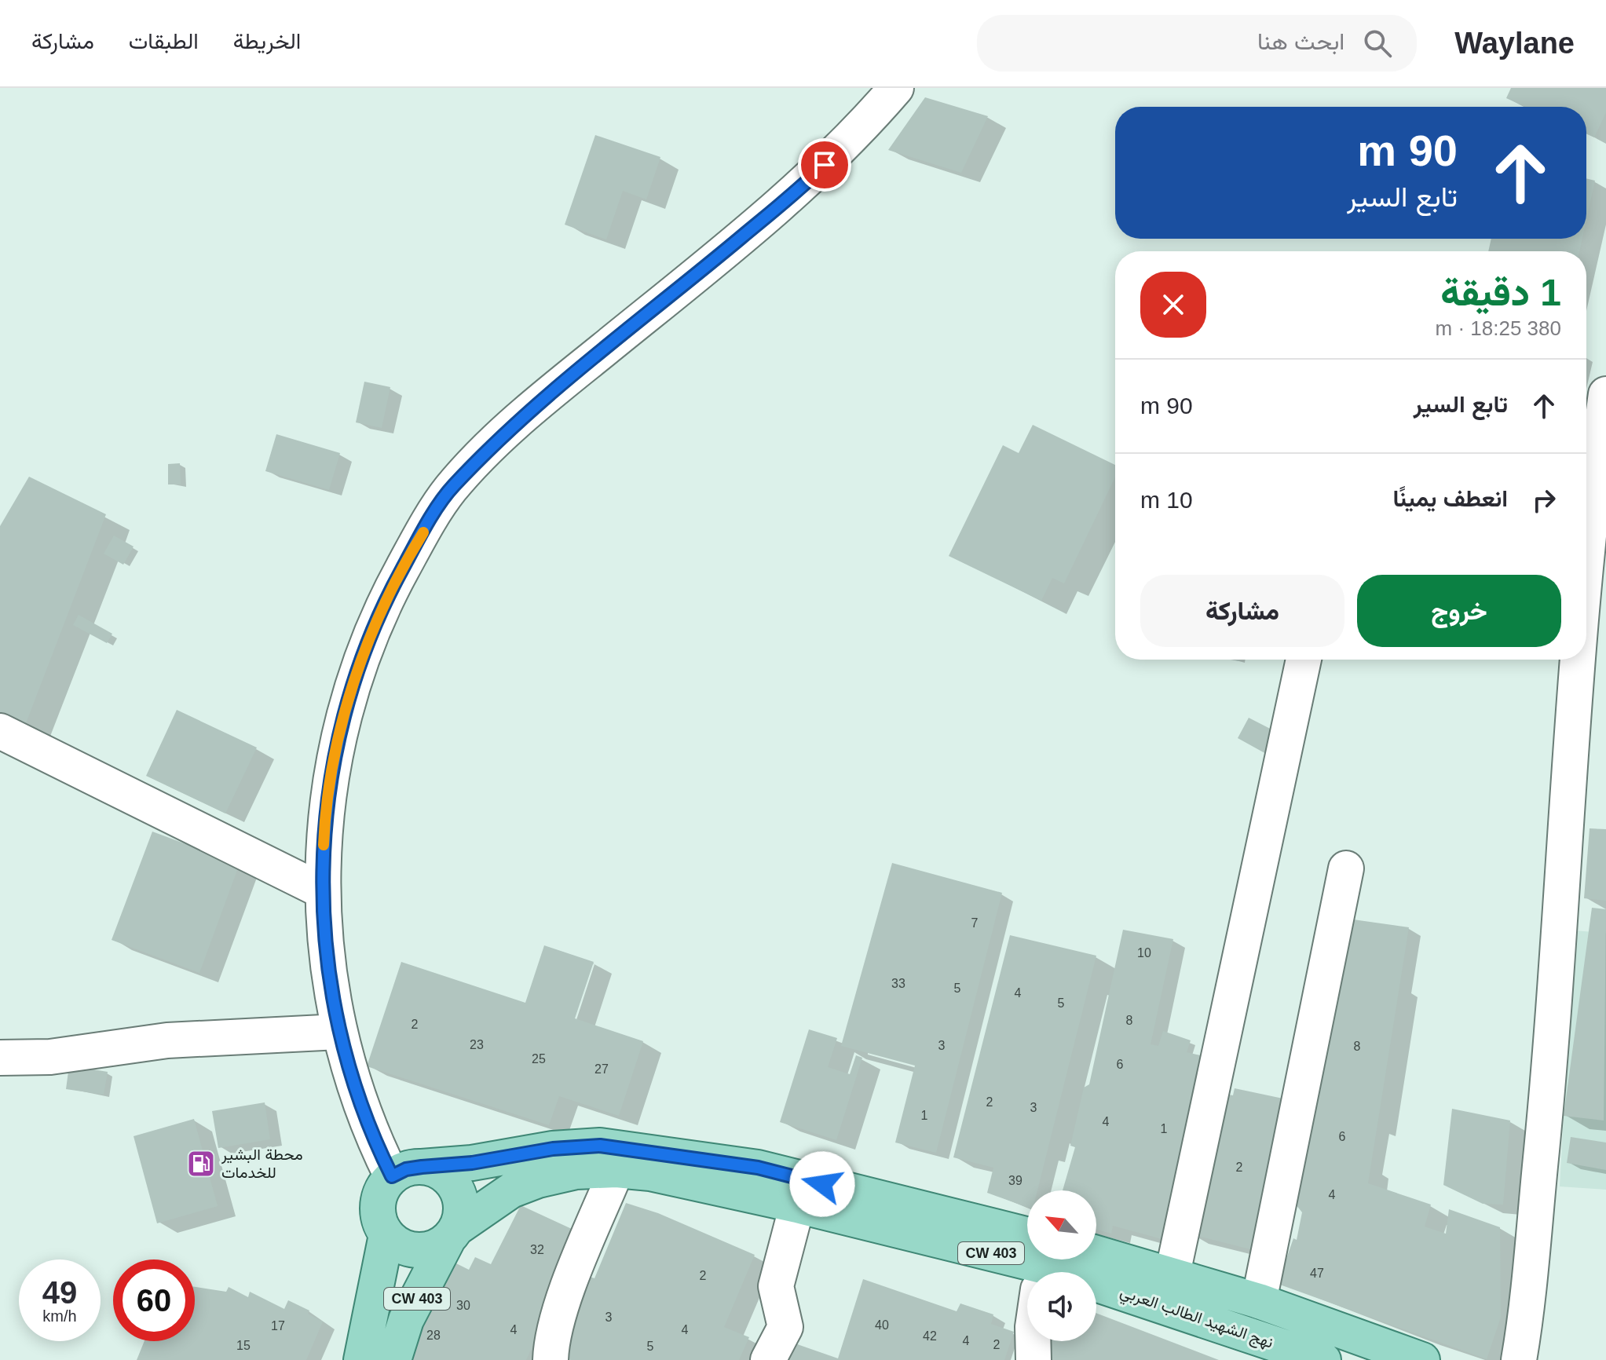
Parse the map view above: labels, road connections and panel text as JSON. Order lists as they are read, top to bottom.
{
  "streets": {
    "main road": ["CW 403", "نهج الشهيد الطالب العربي"]
  },
  "crossings": [
    ["CW 403", "نهج الشهيد الطالب العربي"]
  ],
  "places": {
    "fuel station": ["محطة البشير للخدمات"]
  },
  "house_numbers": [
    "7",
    "10",
    "33",
    "5",
    "4",
    "5",
    "8",
    "2",
    "23",
    "3",
    "8",
    "25",
    "6",
    "27",
    "2",
    "3",
    "1",
    "4",
    "1",
    "6",
    "2",
    "39",
    "4",
    "32",
    "47",
    "2",
    "30",
    "3",
    "40",
    "17",
    "4",
    "4",
    "28",
    "42",
    "4",
    "2",
    "15",
    "5"
  ],
  "north": "top left",
  "page": {
    "header": "Waylane",
    "search": "ابحث هنا",
    "nav": ["الخريطة", "الطبقات", "مشاركة"],
    "turn": ["90 m", "تابع السير"],
    "heading": ["1 دقيقة", "380 m · 18:25"],
    "list": [
      {
        "name": "تابع السير",
        "value": "90 m"
      },
      {
        "name": "انعطف يمينًا",
        "value": "10 m"
      }
    ],
    "buttons": ["خروج", "مشاركة"],
    "speed": "49 km/h",
    "limit": "60"
  }
}
